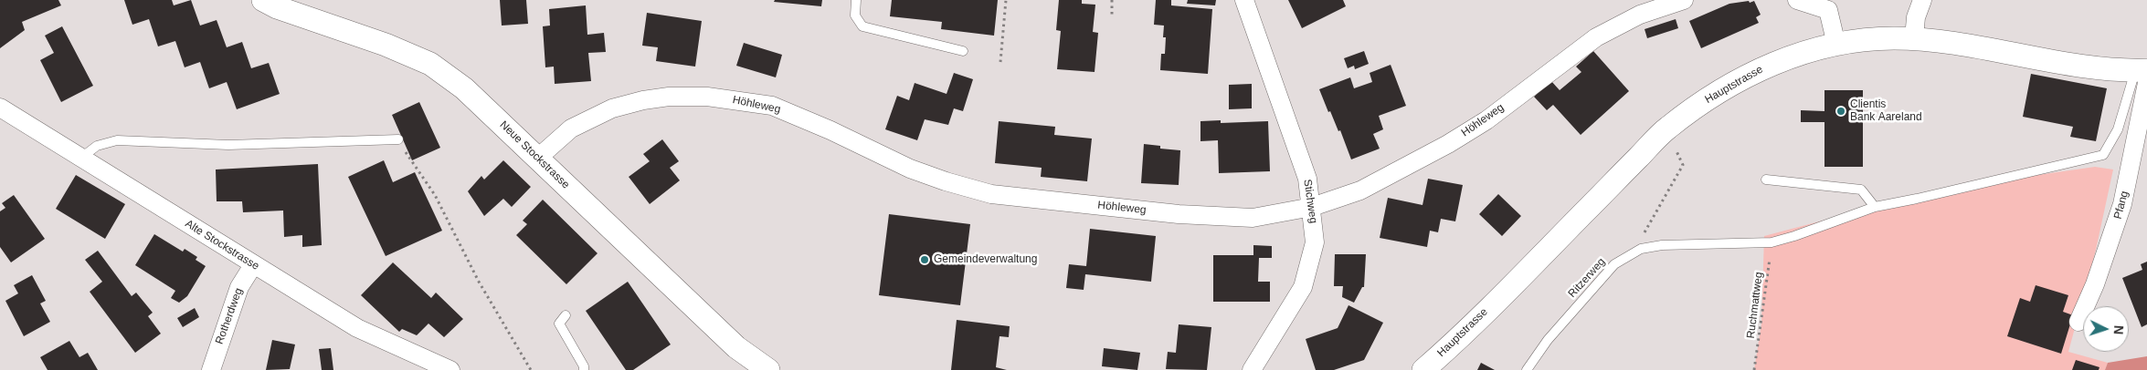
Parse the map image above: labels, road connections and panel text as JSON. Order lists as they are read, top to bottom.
{
  "streets": {
    "street": [
      "Hauptstrasse",
      "Höhleweg",
      "Neue Stockstrasse",
      "Stichweg",
      "Pfang",
      "Alte Stockstrasse",
      "Rotherdweg"
    ],
    "lane": ["Ritzerweg"],
    "path": ["Ruchmattweg"]
  },
  "crossings": [
    ["Hauptstrasse", "Pfang"],
    ["Hauptstrasse", "Ritzerweg"],
    ["Höhleweg", "Neue Stockstrasse"],
    ["Höhleweg", "Stichweg"],
    ["Pfang", "Ritzerweg"],
    ["Alte Stockstrasse", "Rotherdweg"],
    ["Ritzerweg", "Ruchmattweg"]
  ],
  "places": ["Clientis Bank Aareland", "Gemeindeverwaltung"],
  "north": "right"
}
